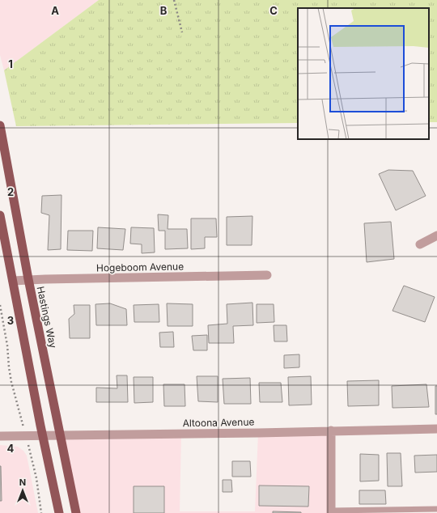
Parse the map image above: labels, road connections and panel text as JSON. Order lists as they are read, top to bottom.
{
  "streets": {
    "main road": ["Hastings Way"],
    "street": ["Hogeboom Avenue", "Altoona Avenue"]
  },
  "crossings": [
    ["Hogeboom Avenue", "Hastings Way"],
    ["Hastings Way", "Altoona Avenue"]
  ],
  "north": "top",
  "grid": {
    "columns": ["A", "B", "C"],
    "rows": [
      "1",
      "2",
      "3",
      "4"
    ]
  }
}
